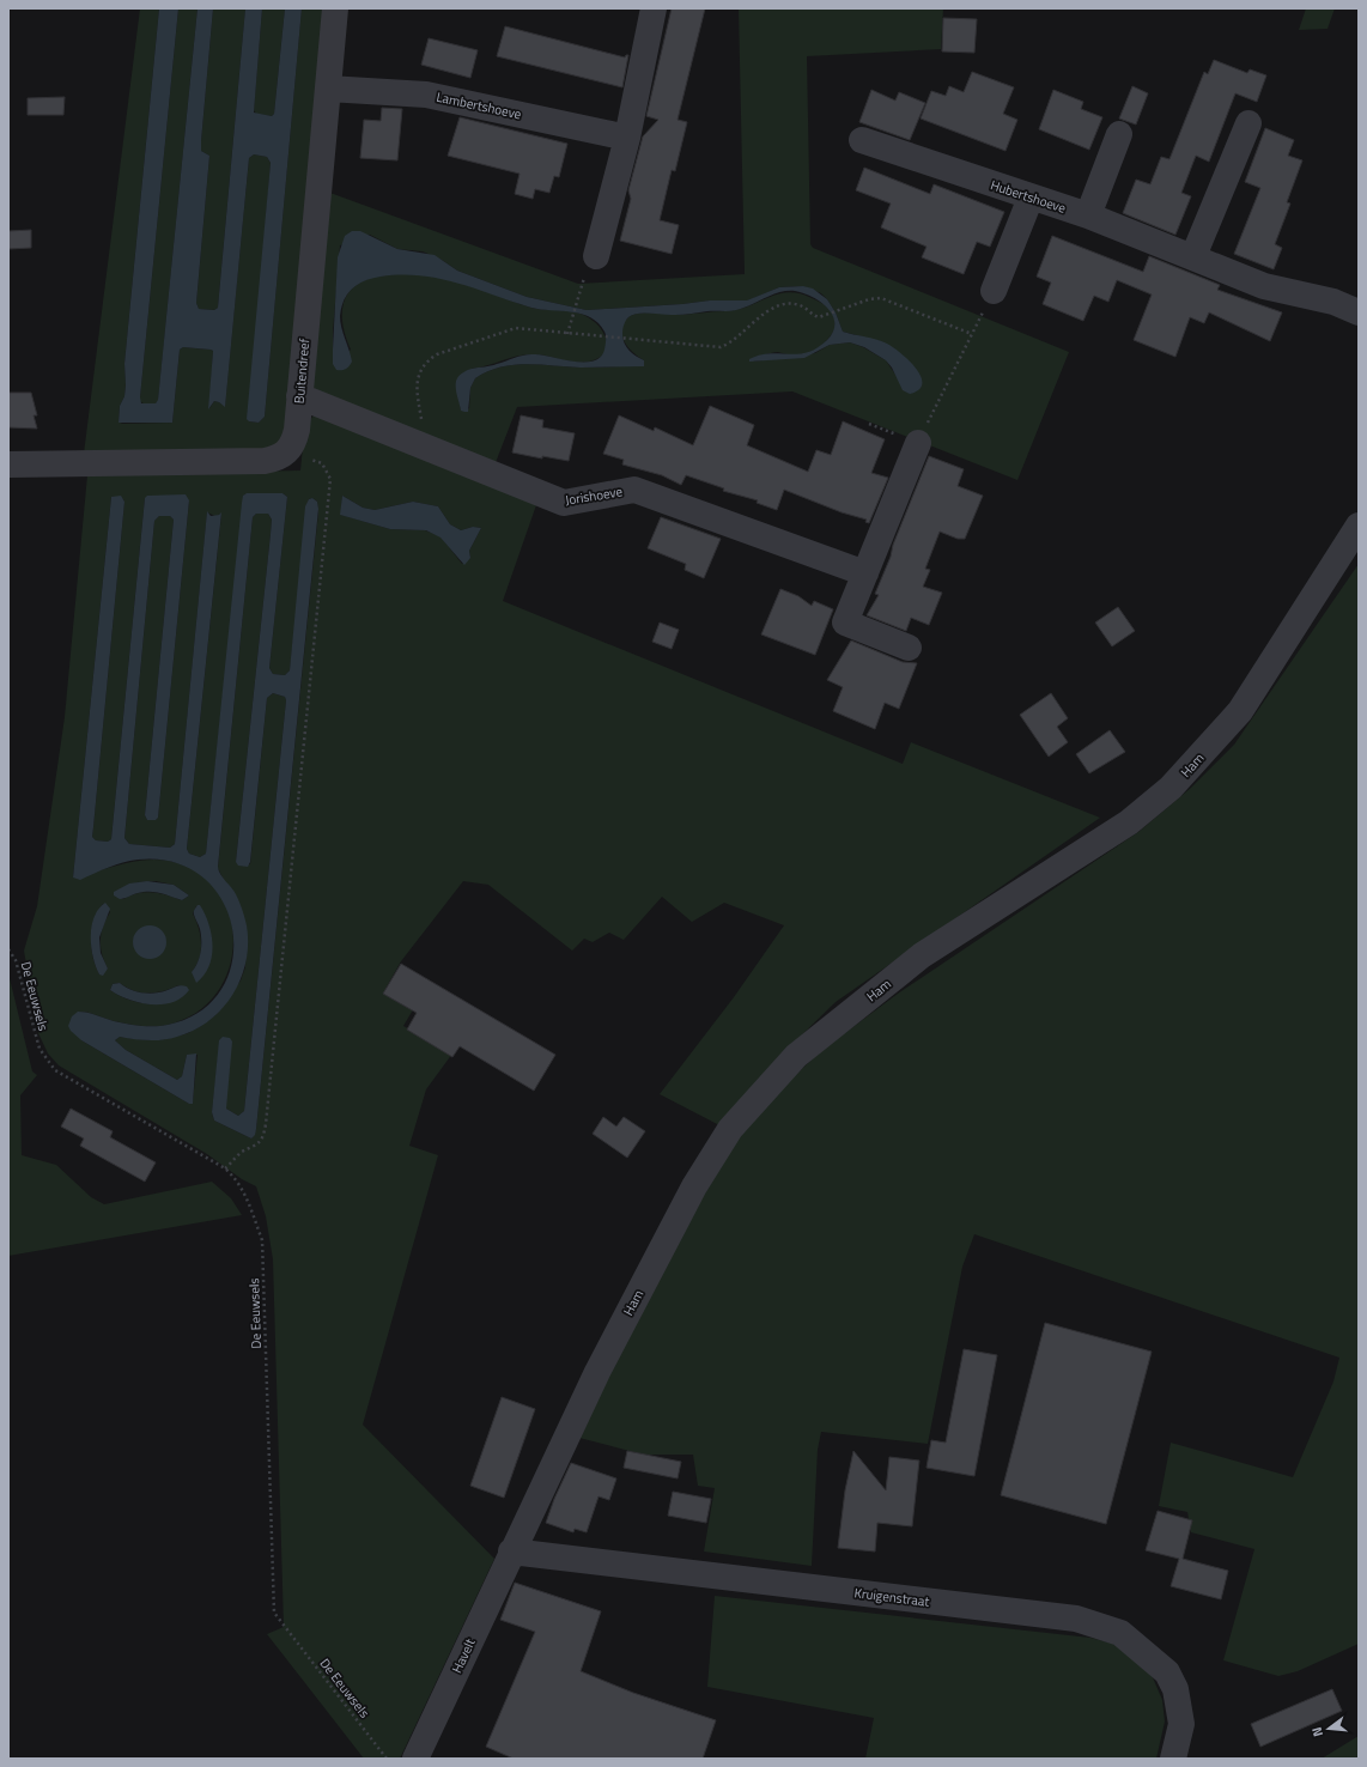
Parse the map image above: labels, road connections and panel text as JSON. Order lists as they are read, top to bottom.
{
  "streets": {
    "street": [
      "Lambertshoeve",
      "Hubertshoeve",
      "Buitendreef",
      "Jorishoeve",
      "Ham",
      "Kruigenstraat",
      "Havelt"
    ],
    "path": ["De Eeuwsels"]
  },
  "crossings": [
    ["Lambertshoeve", "Buitendreef"],
    ["Buitendreef", "Jorishoeve"],
    ["Ham", "Kruigenstraat"],
    ["Ham", "Havelt"],
    ["Kruigenstraat", "Havelt"]
  ],
  "north": "left"
}
